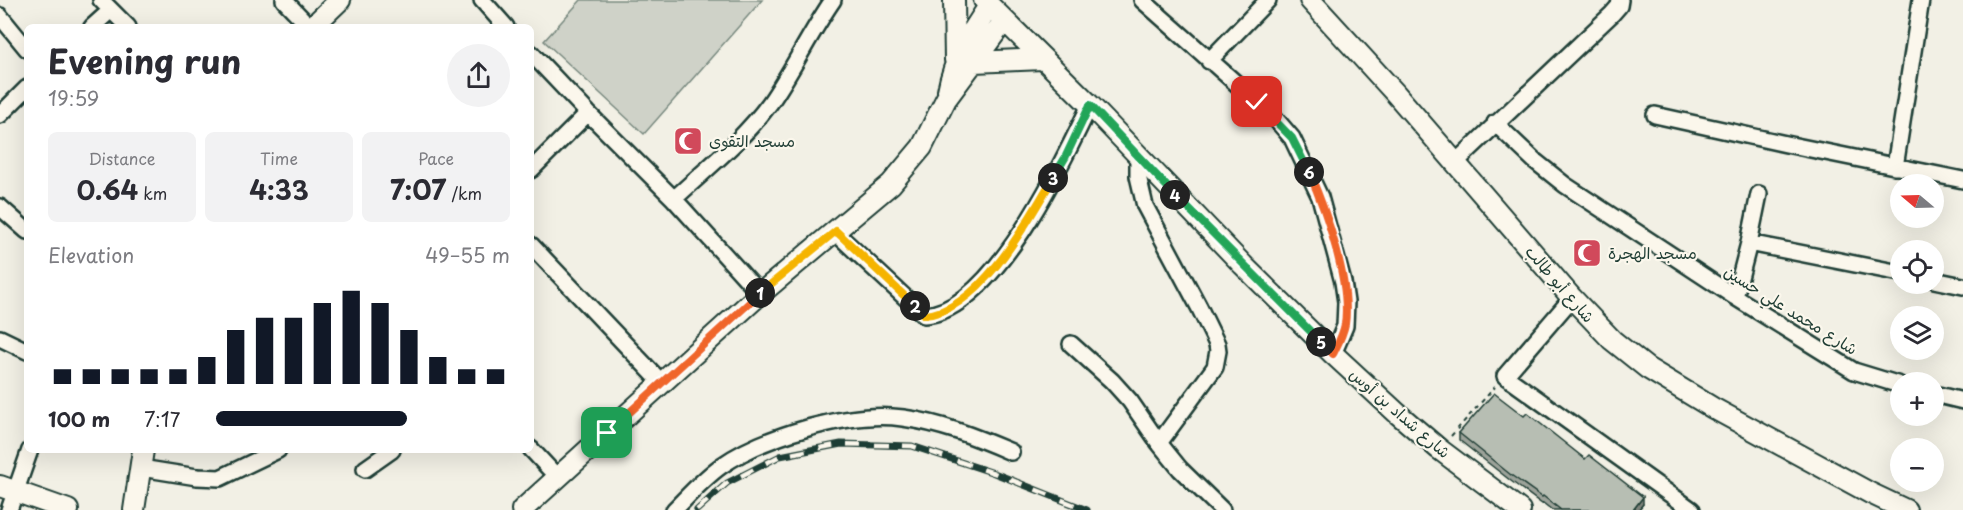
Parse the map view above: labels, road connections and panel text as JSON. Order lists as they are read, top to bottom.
{
  "streets": {
    "street": ["شارع أبو طالب", "شارع محمد علي حسين", "شارع شداد بن أوس"]
  },
  "places": {
    "mosque": ["مسجد التقوى", "مسجد الهجرة"]
  },
  "north": "left",
  "page": {
    "heading": ["Evening run", "19:59"],
    "stats": [
      ["Distance", "0.64 km"],
      ["Time", "4:33"],
      ["Pace", "7:07 /km"]
    ],
    "pins": [
      "6",
      "3",
      "4",
      "1",
      "2",
      "5"
    ],
    "map_buttons": ["+", "−"],
    "chart": ["Elevation", "49–55 m"],
    "list": [
      {
        "name": "100 m",
        "note": "7:17"
      }
    ]
  }
}
